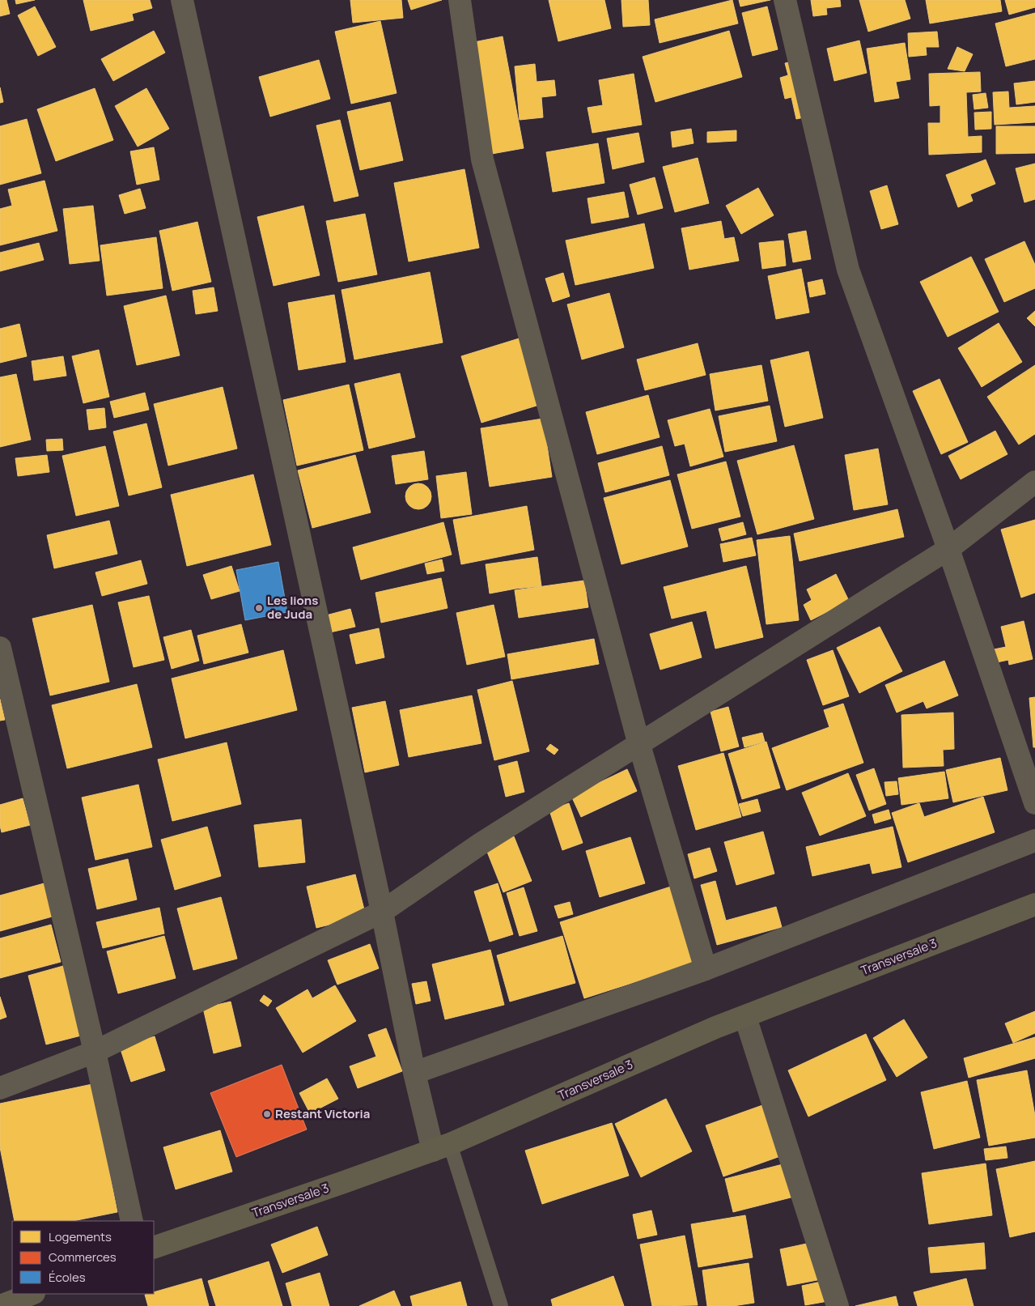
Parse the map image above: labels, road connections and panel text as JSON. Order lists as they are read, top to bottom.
{
  "streets": {
    "main road": ["Transversale 3"]
  },
  "places": ["Les lions de Juda", "Restant Victoria"],
  "legend": ["Logements", "Commerces", "Écoles"]
}
